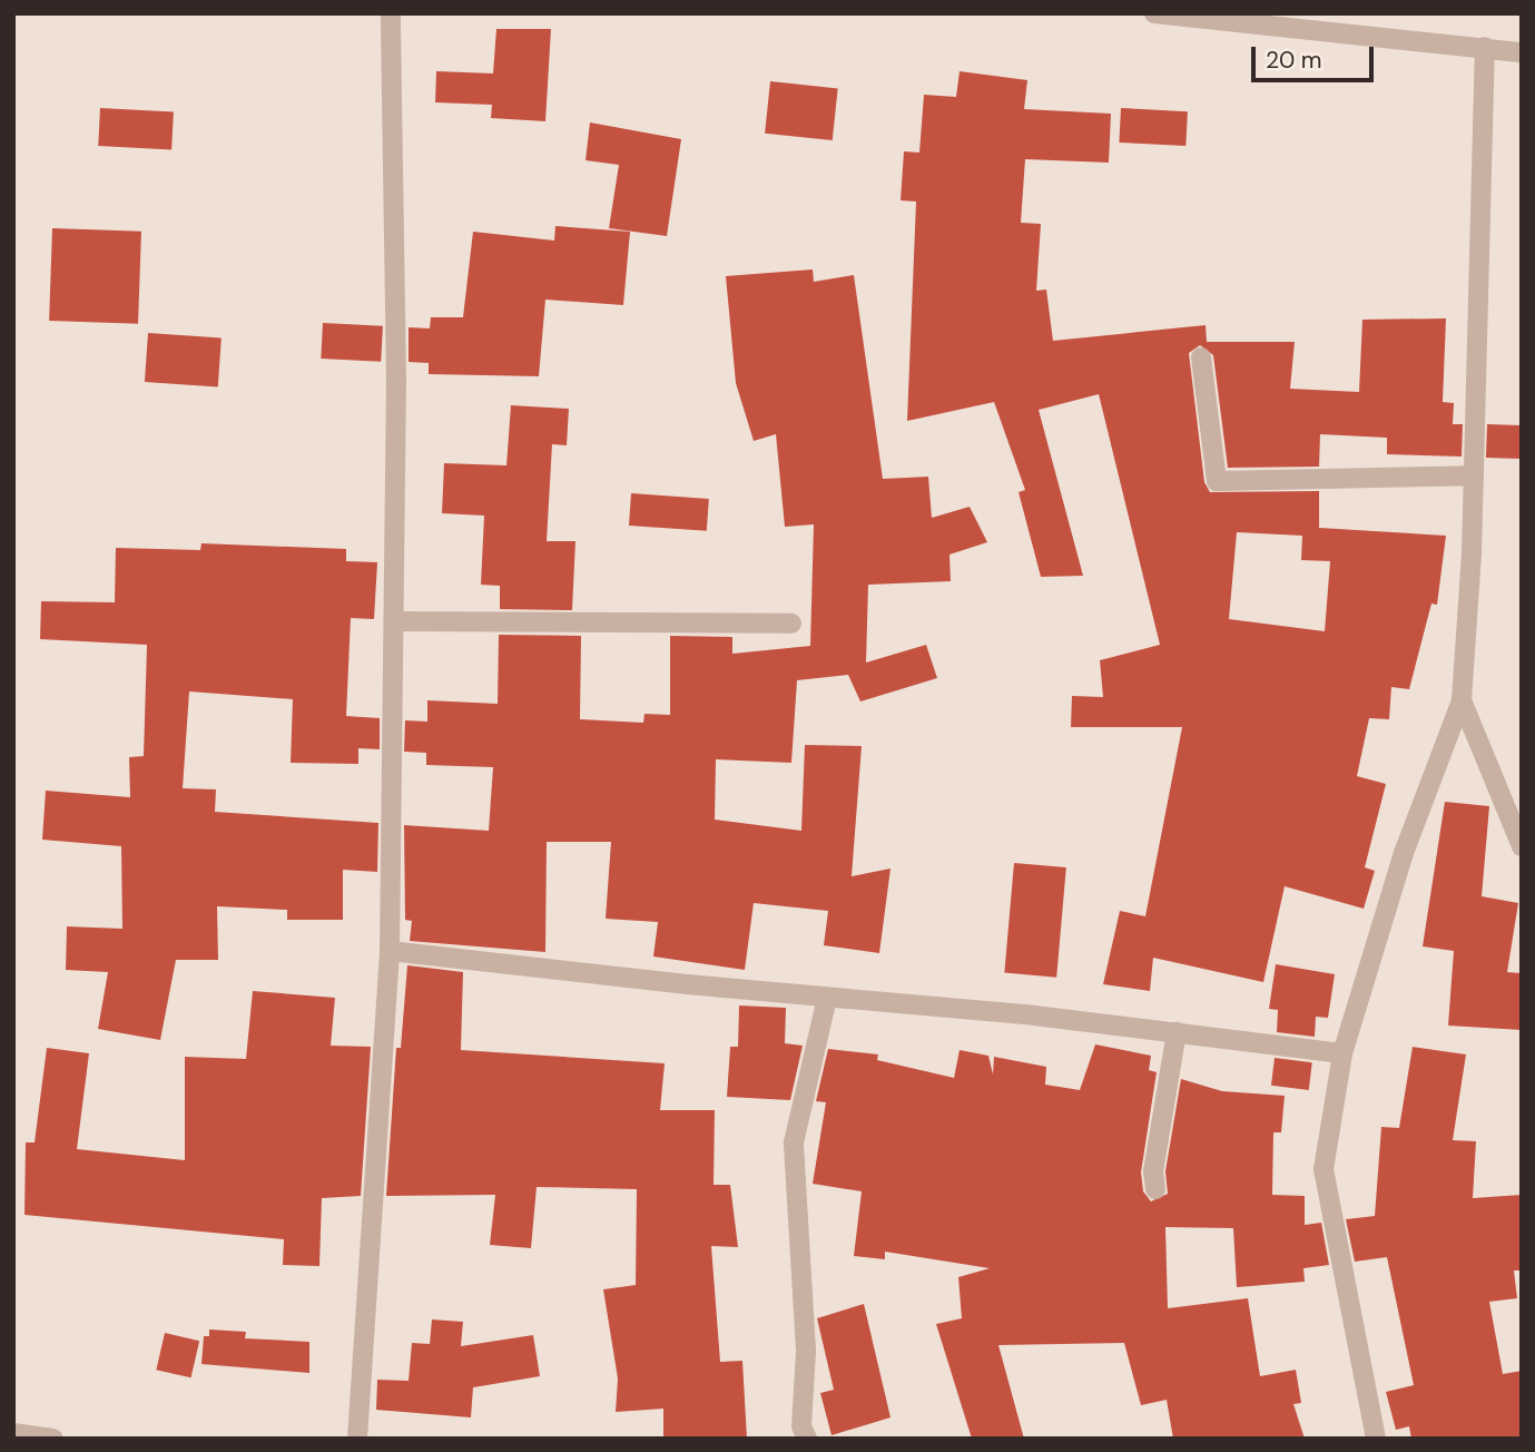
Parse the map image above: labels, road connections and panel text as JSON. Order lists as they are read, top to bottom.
{
  "scale_bar": "20 m"
}
